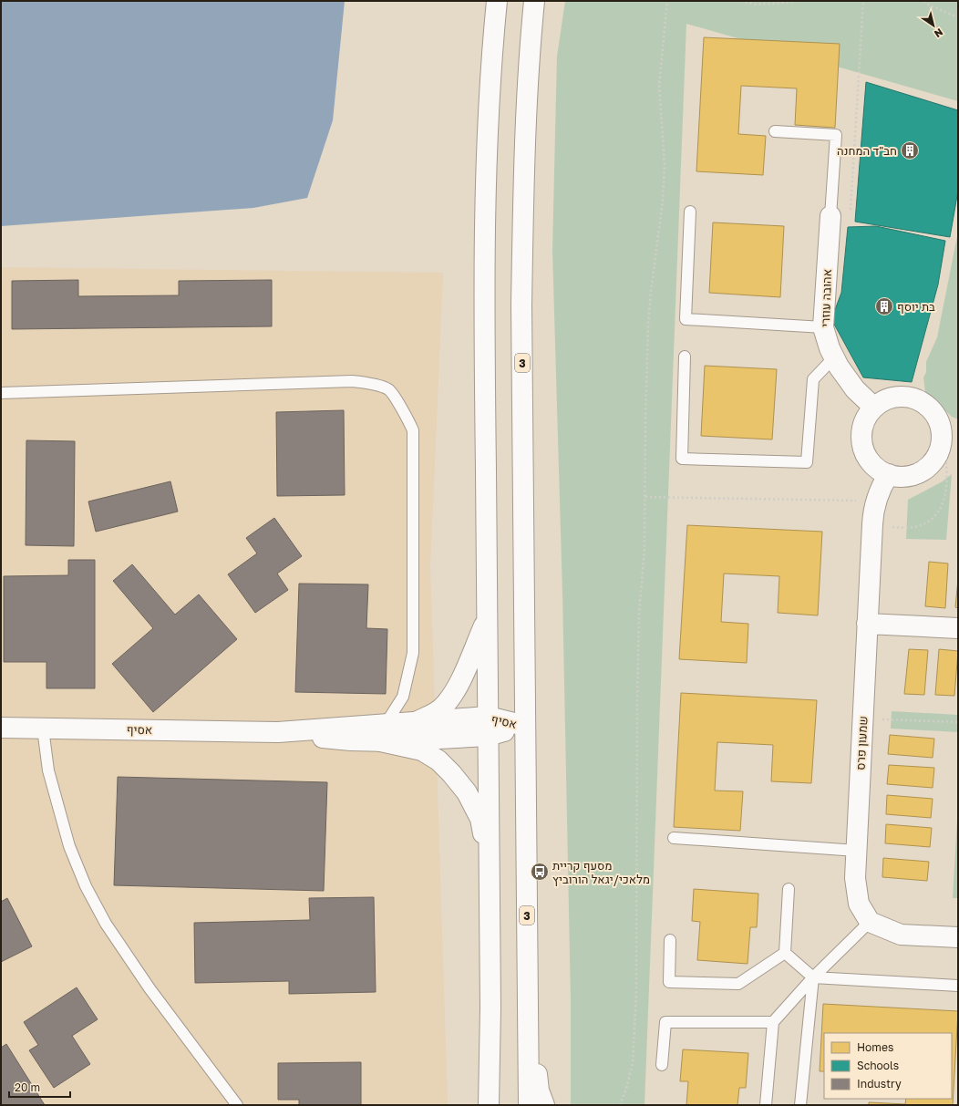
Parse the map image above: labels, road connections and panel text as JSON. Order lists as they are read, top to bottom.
{
  "streets": {
    "main road": [
      "אהובה עוזרי",
      "3",
      "אסיף",
      "שמעון פרס"
    ]
  },
  "crossings": [
    ["אהובה עוזרי", "שמעון פרס"],
    ["3", "אסיף"]
  ],
  "places": {
    "building": ["חב\"ד המחנה", "בת יוסף"],
    "bus stop": ["מסעף קריית מלאכי/יגאל הורוביץ"]
  },
  "legend": ["Homes", "Schools", "Industry"],
  "scale_bar": "20 m",
  "north": "bottom right"
}
